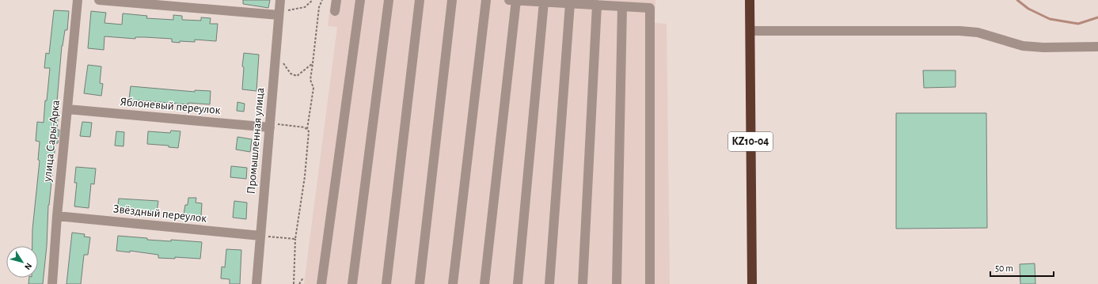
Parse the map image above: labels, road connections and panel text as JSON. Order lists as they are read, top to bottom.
{
  "streets": {
    "highway": ["KZ10-04"],
    "lane": [
      "Яблоневый переулок",
      "улица Сары-Арка",
      "Промышленная улица",
      "Звёздный переулок"
    ]
  },
  "crossings": [
    ["Яблоневый переулок", "улица Сары-Арка"],
    ["Яблоневый переулок", "Промышленная улица"],
    ["улица Сары-Арка", "Звёздный переулок"],
    ["Промышленная улица", "Звёздный переулок"]
  ],
  "scale_bar": "50 m",
  "north": "bottom right"
}
